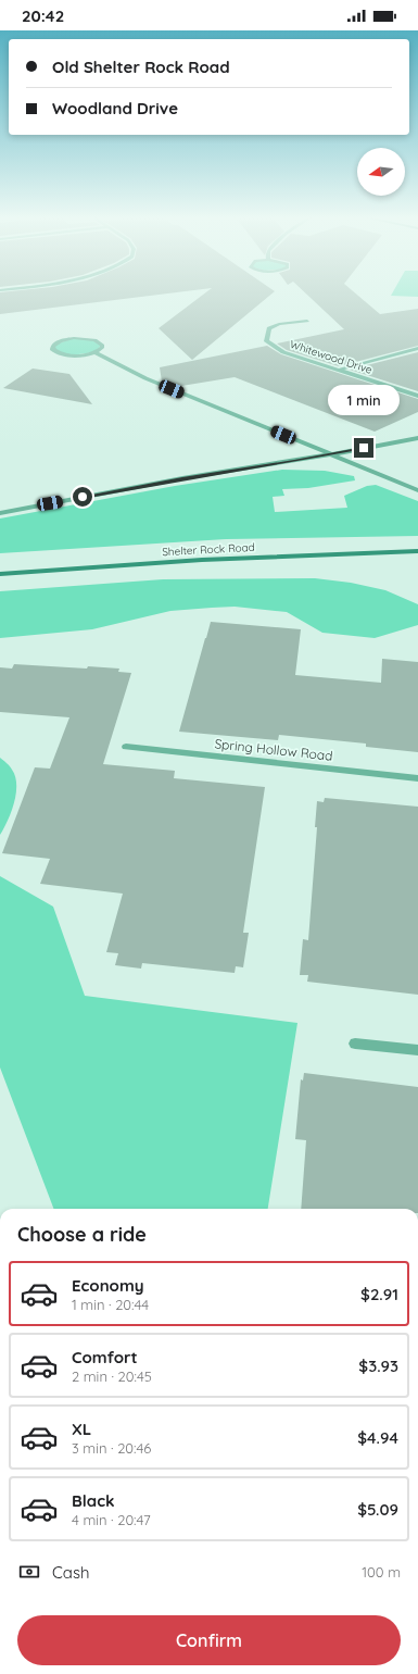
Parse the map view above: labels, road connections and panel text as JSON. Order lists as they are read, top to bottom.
{
  "streets": {
    "main road": ["Shelter Rock Road"],
    "street": ["Whitewood Drive", "Spring Hollow Road"]
  },
  "north": "left",
  "page": {
    "status": "20:42",
    "banner": ["Old Shelter Rock Road", "Woodland Drive"],
    "bubble": "1 min",
    "heading": "Choose a ride",
    "list": [
      {
        "name": "Economy",
        "note": "1 min · 20:44",
        "value": "$2.91"
      },
      {
        "name": "Comfort",
        "note": "2 min · 20:45",
        "value": "$3.93"
      },
      {
        "name": "XL",
        "note": "3 min · 20:46",
        "value": "$4.94"
      },
      {
        "name": "Black",
        "note": "4 min · 20:47",
        "value": "$5.09"
      }
    ],
    "pay": ["Cash", "100 m"],
    "buttons": "Confirm"
  }
}
